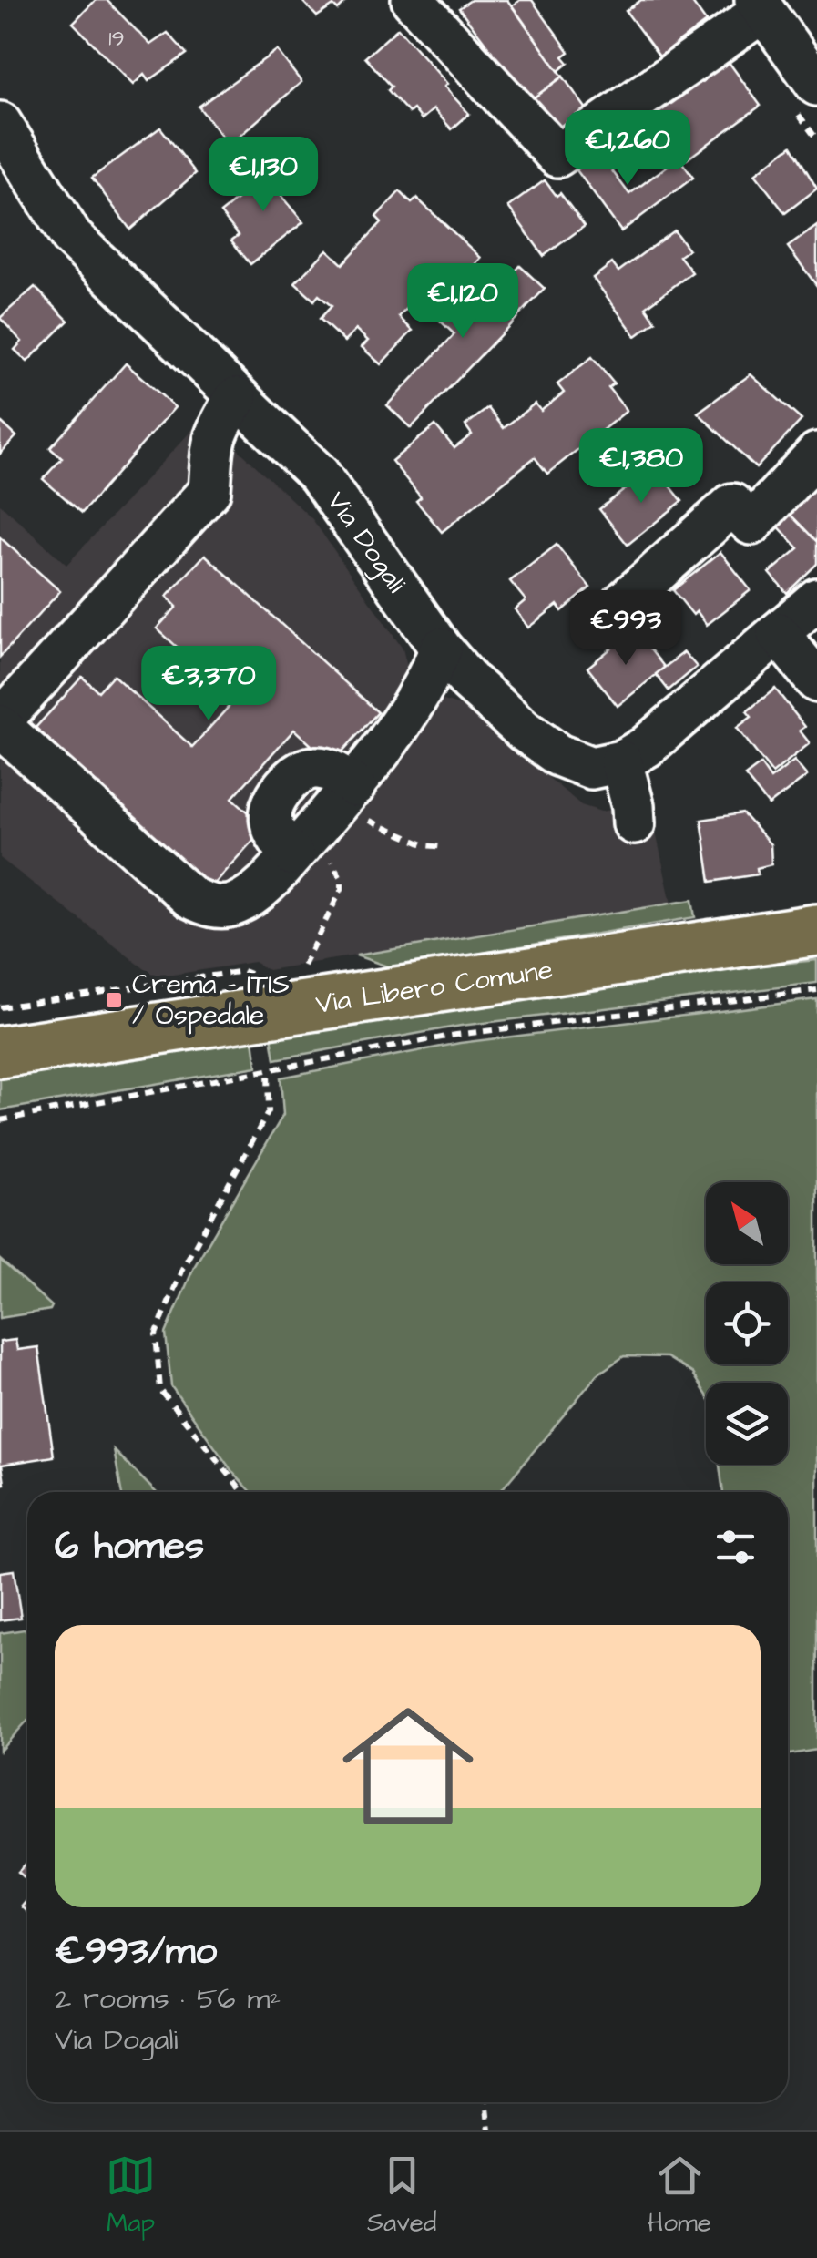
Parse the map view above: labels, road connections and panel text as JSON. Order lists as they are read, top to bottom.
{
  "streets": {
    "main road": ["Via Libero Comune"],
    "street": ["Via Dogali"]
  },
  "places": {
    "transit": ["Crema - ITIS / Ospedale"]
  },
  "house_numbers": ["19"],
  "north": "top left",
  "page": {
    "price": [
      "€1,260",
      "€1,130",
      "€1,120",
      "€1,380",
      "€993",
      "€3,370"
    ],
    "heading": "6 homes",
    "list": [
      {
        "name": "€993/mo",
        "note": "2 rooms · 56 m² · Via Dogali"
      }
    ],
    "tabs": ["Map", "Saved", "Home"]
  }
}
